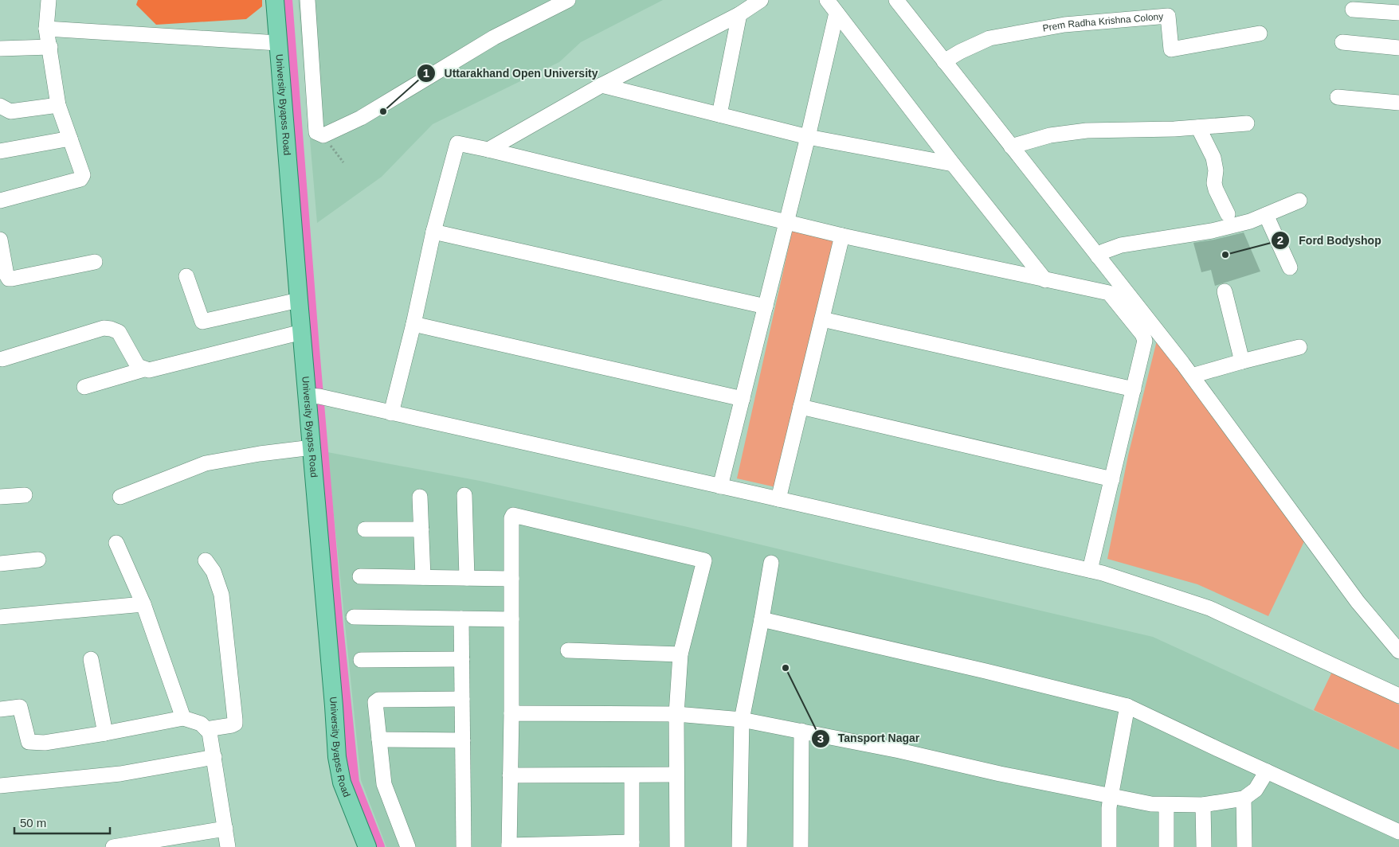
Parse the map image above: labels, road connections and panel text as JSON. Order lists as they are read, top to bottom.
{
  "streets": {
    "main road": ["University Byapss Road"],
    "street": ["Prem Radha Krishna Colony"]
  },
  "places": ["Uttarakhand Open University", "Ford Bodyshop", "Tansport Nagar"],
  "scale_bar": "50 m"
}
